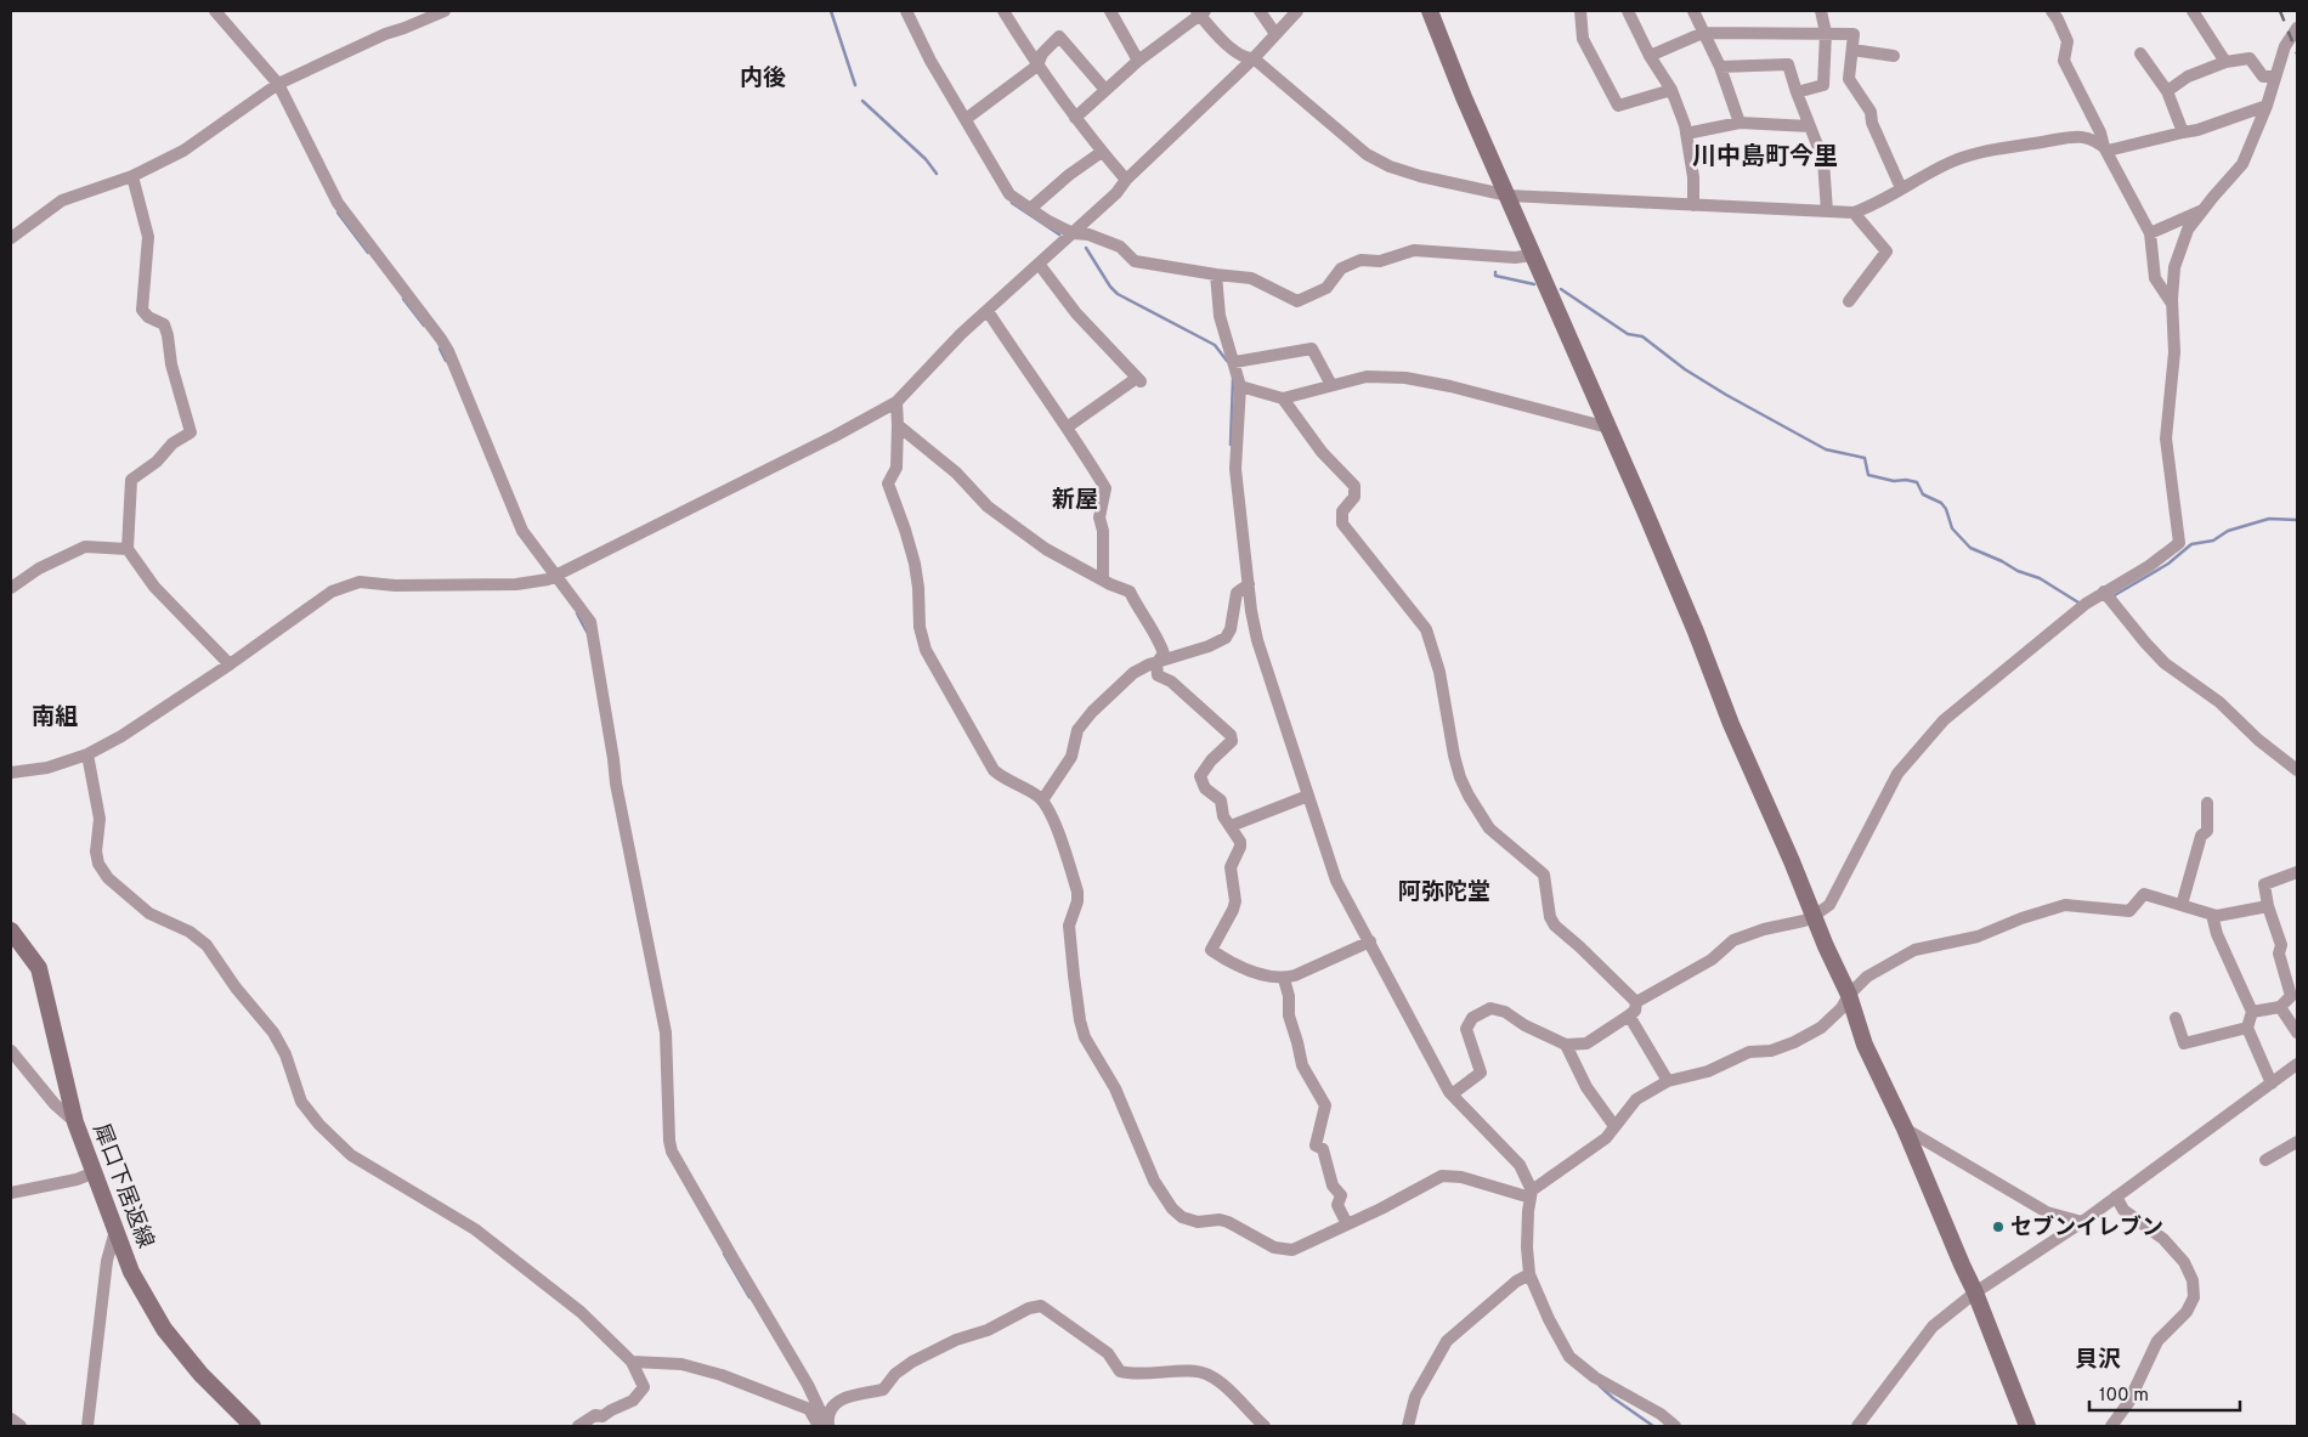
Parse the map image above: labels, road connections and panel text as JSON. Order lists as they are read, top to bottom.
{
  "streets": {
    "street": ["犀口下居返線"]
  },
  "districts": [
    "内後",
    "川中島町今里",
    "新屋",
    "南組",
    "阿弥陀堂",
    "貝沢"
  ],
  "places": ["セブンイレブン"],
  "scale_bar": "100 m"
}
